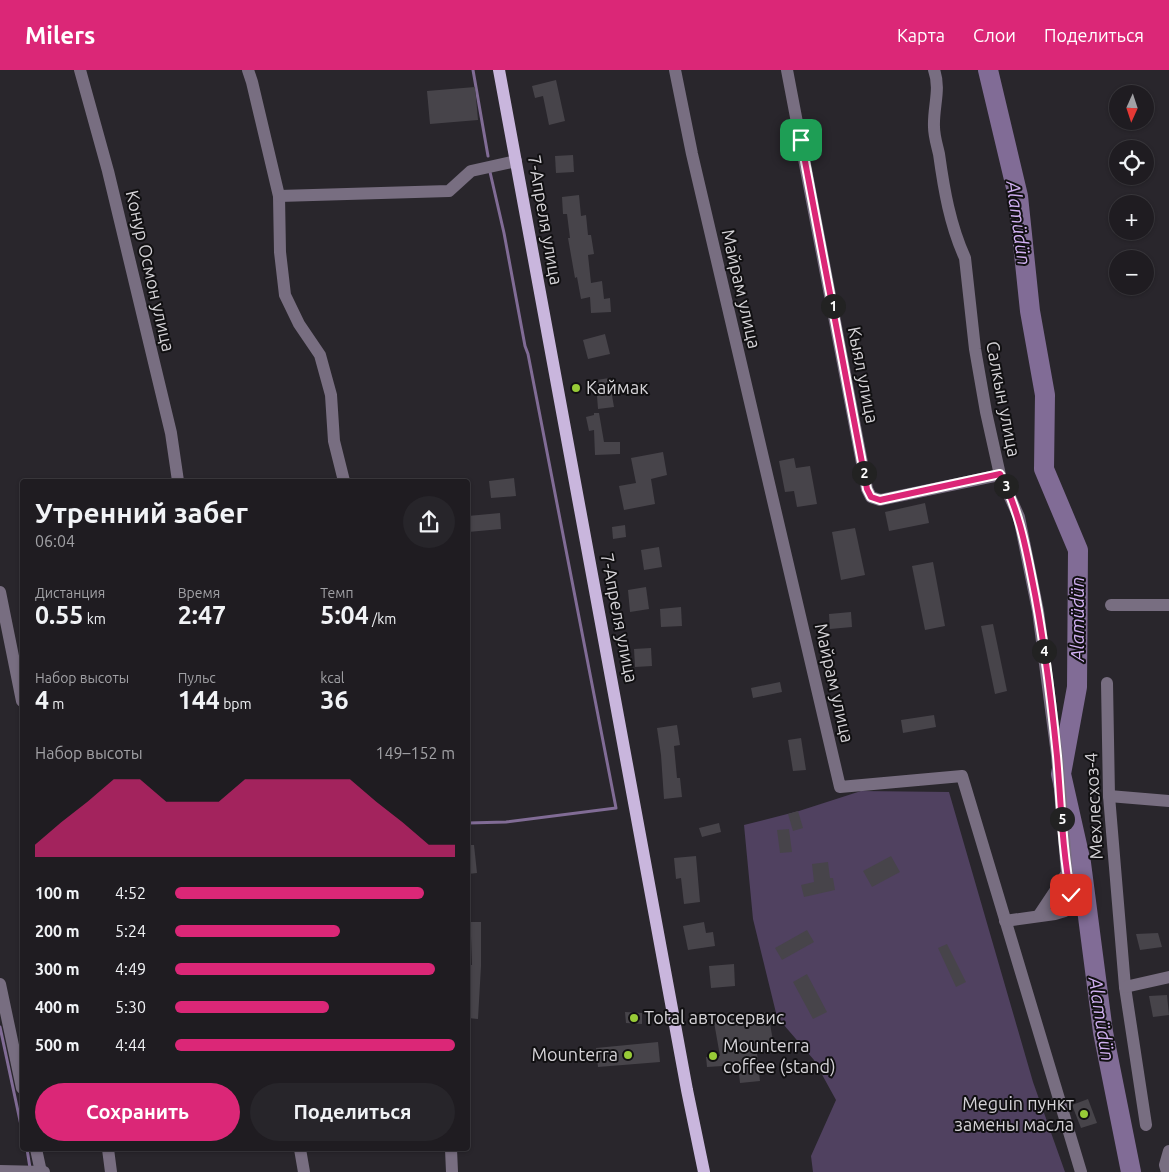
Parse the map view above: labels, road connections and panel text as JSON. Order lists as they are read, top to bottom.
{
  "streets": {
    "main road": ["7-Апреля улица"],
    "street": [
      "Конур Осмон улица",
      "Майрам улица",
      "Кыял улица",
      "Салкын улица",
      "Мехлесхоз-4"
    ]
  },
  "crossings": [
    ["Майрам улица", "Салкын улица"],
    ["Кыял улица", "Салкын улица"]
  ],
  "water": ["Alamüdün"],
  "places": [
    "Каймак",
    "Total автосервис",
    "Mounterra",
    "Mounterra coffee (stand)",
    "Meguin пункт замены масла"
  ],
  "north": "bottom",
  "page": {
    "header": "Milers",
    "nav": ["Карта", "Слои", "Поделиться"],
    "map_buttons": ["+", "−"],
    "pins": [
      "1",
      "2",
      "3",
      "4",
      "5"
    ],
    "heading": ["Утренний забег", "06:04"],
    "stats": [
      ["Дистанция", "0.55 km"],
      ["Время", "2:47"],
      ["Темп", "5:04 /km"],
      ["Набор высоты", "4 m"],
      ["Пульс", "144 bpm"],
      ["kcal", "36"]
    ],
    "chart": ["Набор высоты", "149–152 m"],
    "list": [
      {
        "name": "100 m",
        "note": "4:52"
      },
      {
        "name": "200 m",
        "note": "5:24"
      },
      {
        "name": "300 m",
        "note": "4:49"
      },
      {
        "name": "400 m",
        "note": "5:30"
      },
      {
        "name": "500 m",
        "note": "4:44"
      }
    ],
    "buttons": ["Сохранить", "Поделиться"]
  }
}
